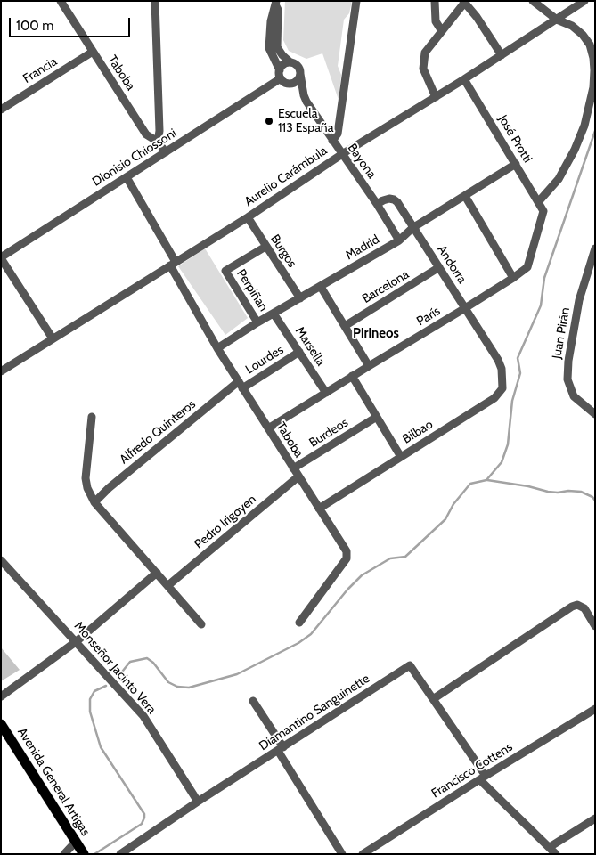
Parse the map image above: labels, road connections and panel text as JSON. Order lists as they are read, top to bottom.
{
  "streets": {
    "main road": ["Avenida General Artigas"],
    "street": [
      "Francia",
      "Taboba",
      "José Protti",
      "Dionisio Chiossoni",
      "Bayona",
      "Aurelio Carámbula",
      "Madrid",
      "Burgos",
      "Andorra",
      "Barcelona",
      "Perpiñan",
      "París",
      "Juan Pirán",
      "Marsella",
      "Lourdes",
      "Alfredo Quinteros",
      "Bilbao",
      "Burdeos",
      "Pedro Irigoyen",
      "Monseñor Jacinto Vera",
      "Diamantino Sanguinette",
      "Francisco Cottens"
    ]
  },
  "crossings": [
    ["Francia", "Taboba"],
    ["Taboba", "Dionisio Chiossoni"],
    ["Taboba", "Aurelio Carámbula"],
    ["Taboba", "Madrid"],
    ["Taboba", "París"],
    ["Taboba", "Lourdes"],
    ["Taboba", "Alfredo Quinteros"],
    ["Taboba", "Bilbao"],
    ["Taboba", "Burdeos"],
    ["Taboba", "Pedro Irigoyen"],
    ["José Protti", "Aurelio Carámbula"],
    ["José Protti", "Madrid"],
    ["José Protti", "París"],
    ["Dionisio Chiossoni", "Bayona"],
    ["Bayona", "Aurelio Carámbula"],
    ["Bayona", "Madrid"],
    ["Bayona", "Andorra"],
    ["Aurelio Carámbula", "Burgos"],
    ["Madrid", "Burgos"],
    ["Madrid", "Andorra"],
    ["Madrid", "Perpiñan"],
    ["Madrid", "Marsella"],
    ["Burgos", "Perpiñan"],
    ["Andorra", "Barcelona"],
    ["Andorra", "París"],
    ["Andorra", "Bilbao"],
    ["París", "Marsella"],
    ["Marsella", "Lourdes"],
    ["Lourdes", "Alfredo Quinteros"],
    ["Monseñor Jacinto Vera", "Diamantino Sanguinette"],
    ["Diamantino Sanguinette", "Francisco Cottens"]
  ],
  "districts": ["Pirineos"],
  "places": ["Escuela 113 España"],
  "scale_bar": "100 m"
}
